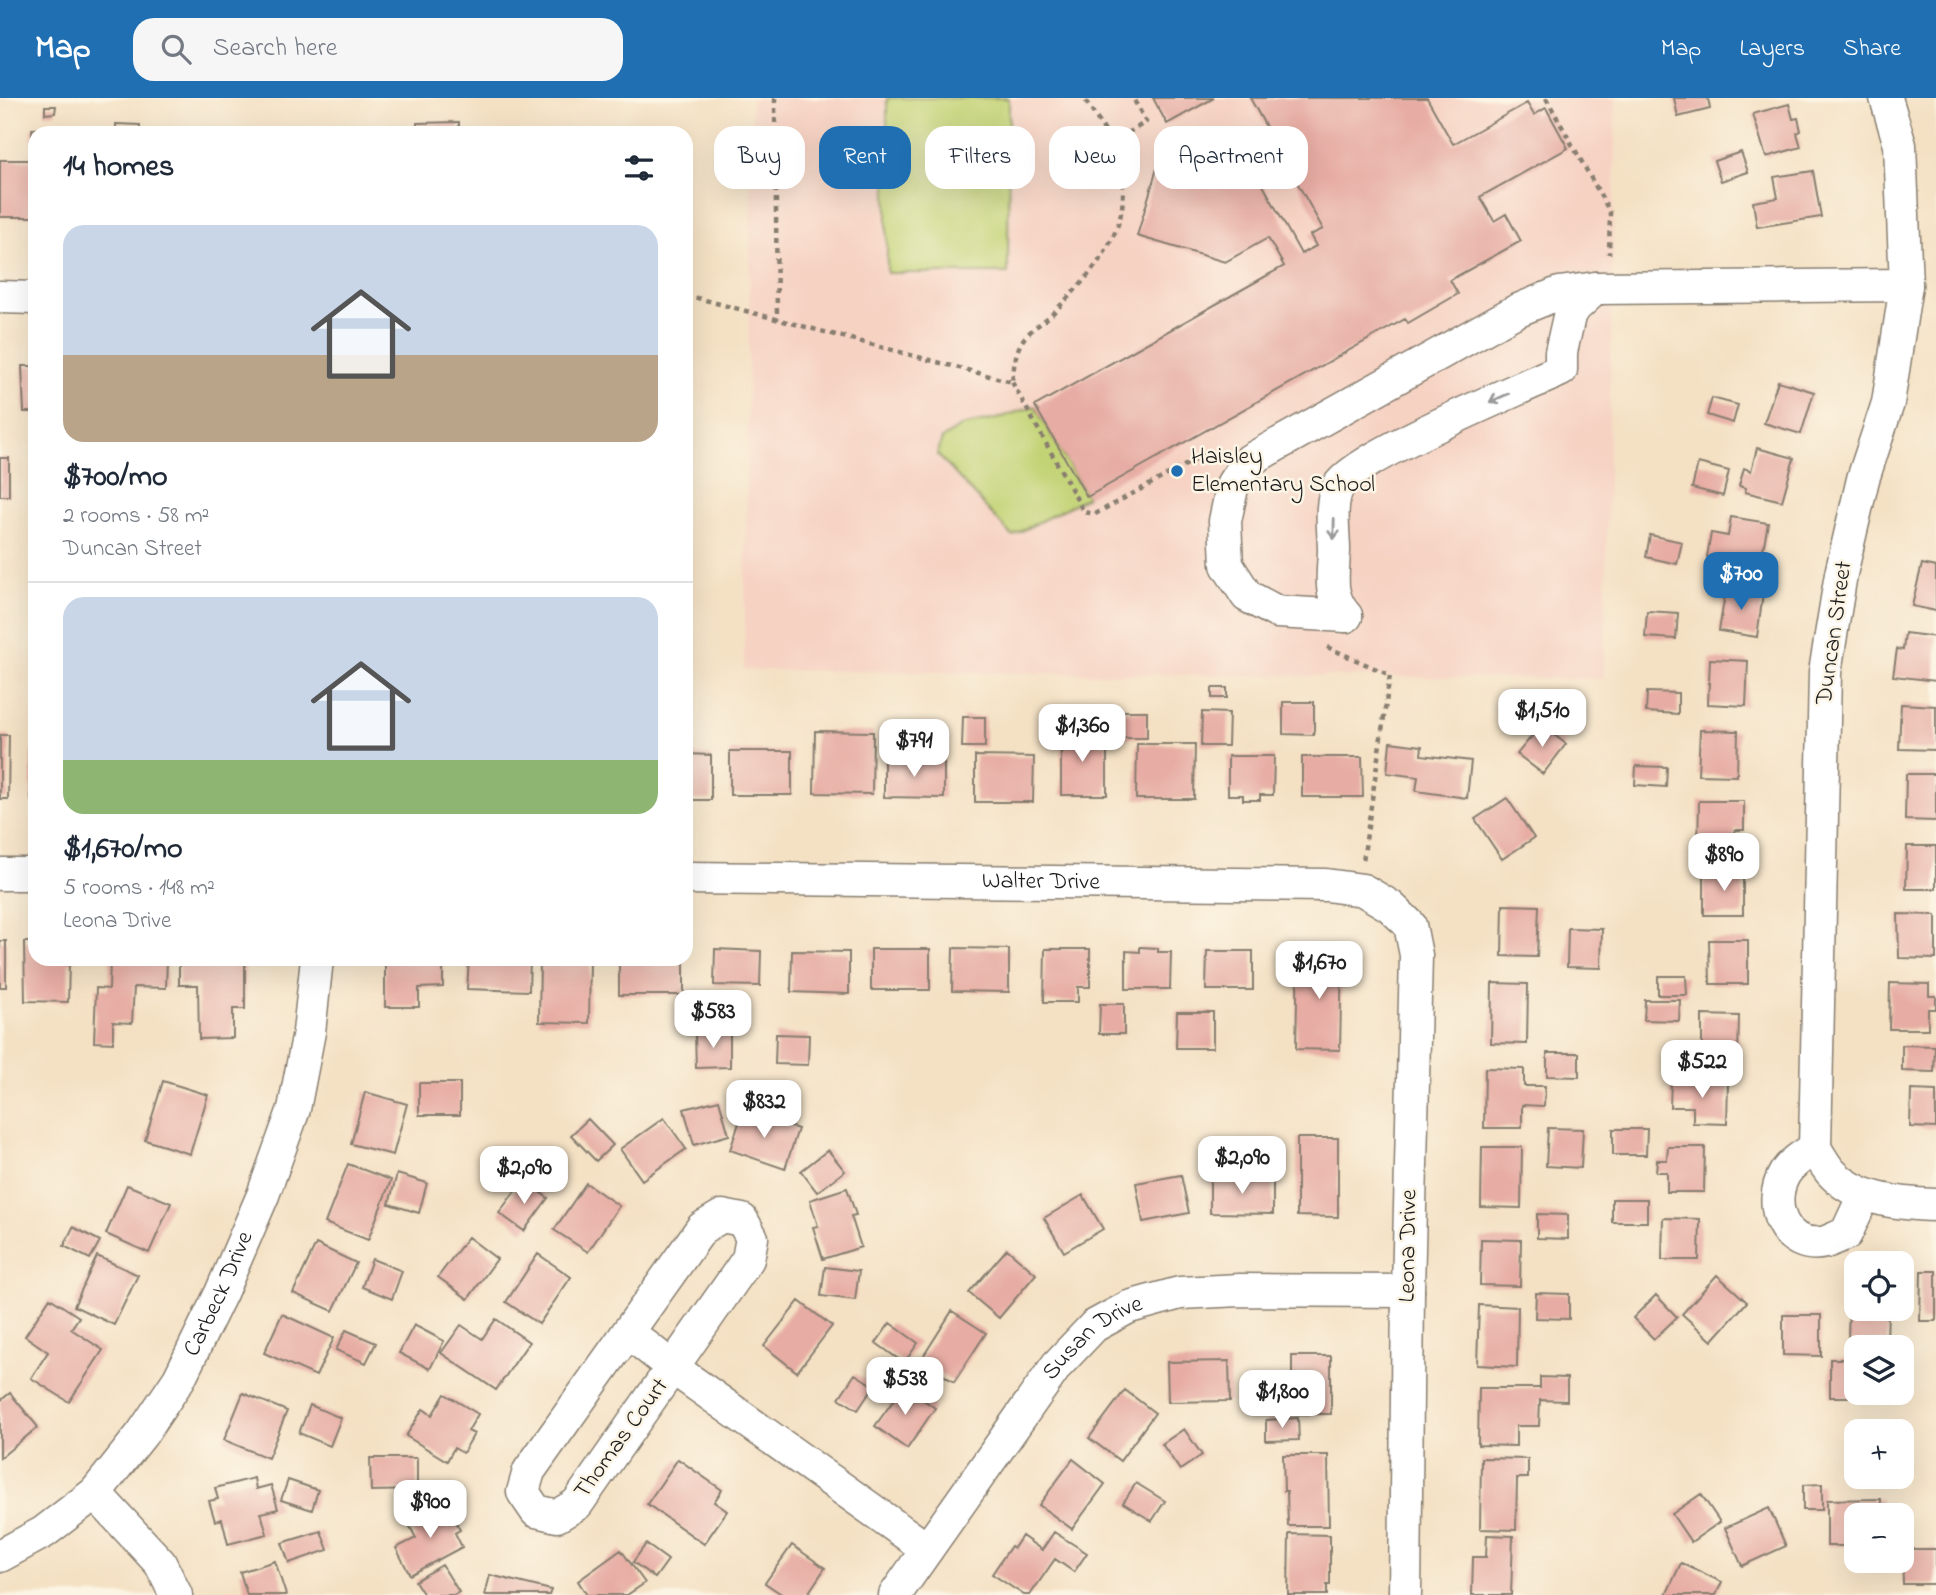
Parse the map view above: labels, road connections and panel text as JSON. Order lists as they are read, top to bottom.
{
  "streets": {
    "street": [
      "Duncan Street",
      "Walter Drive",
      "Leona Drive",
      "Carbeck Drive",
      "Susan Drive",
      "Thomas Court"
    ]
  },
  "crossings": [
    ["Walter Drive", "Leona Drive"],
    ["Leona Drive", "Susan Drive"],
    ["Susan Drive", "Thomas Court"]
  ],
  "places": ["Haisley Elementary School"],
  "page": {
    "header": "Map",
    "search": "Search here",
    "nav": ["Map", "Layers", "Share"],
    "chip": [
      "Buy",
      "Rent",
      "Filters",
      "New",
      "Apartment"
    ],
    "heading": "14 homes",
    "list": [
      {
        "name": "$700/mo",
        "note": "2 rooms · 58 m² · Duncan Street"
      },
      {
        "name": "$1,670/mo",
        "note": "5 rooms · 148 m² · Leona Drive"
      }
    ],
    "price": [
      "$700",
      "$1,510",
      "$1,360",
      "$791",
      "$890",
      "$1,670",
      "$583",
      "$522",
      "$832",
      "$2,090",
      "$2,090",
      "$538",
      "$1,800",
      "$900"
    ],
    "map_buttons": ["+", "−"]
  }
}
